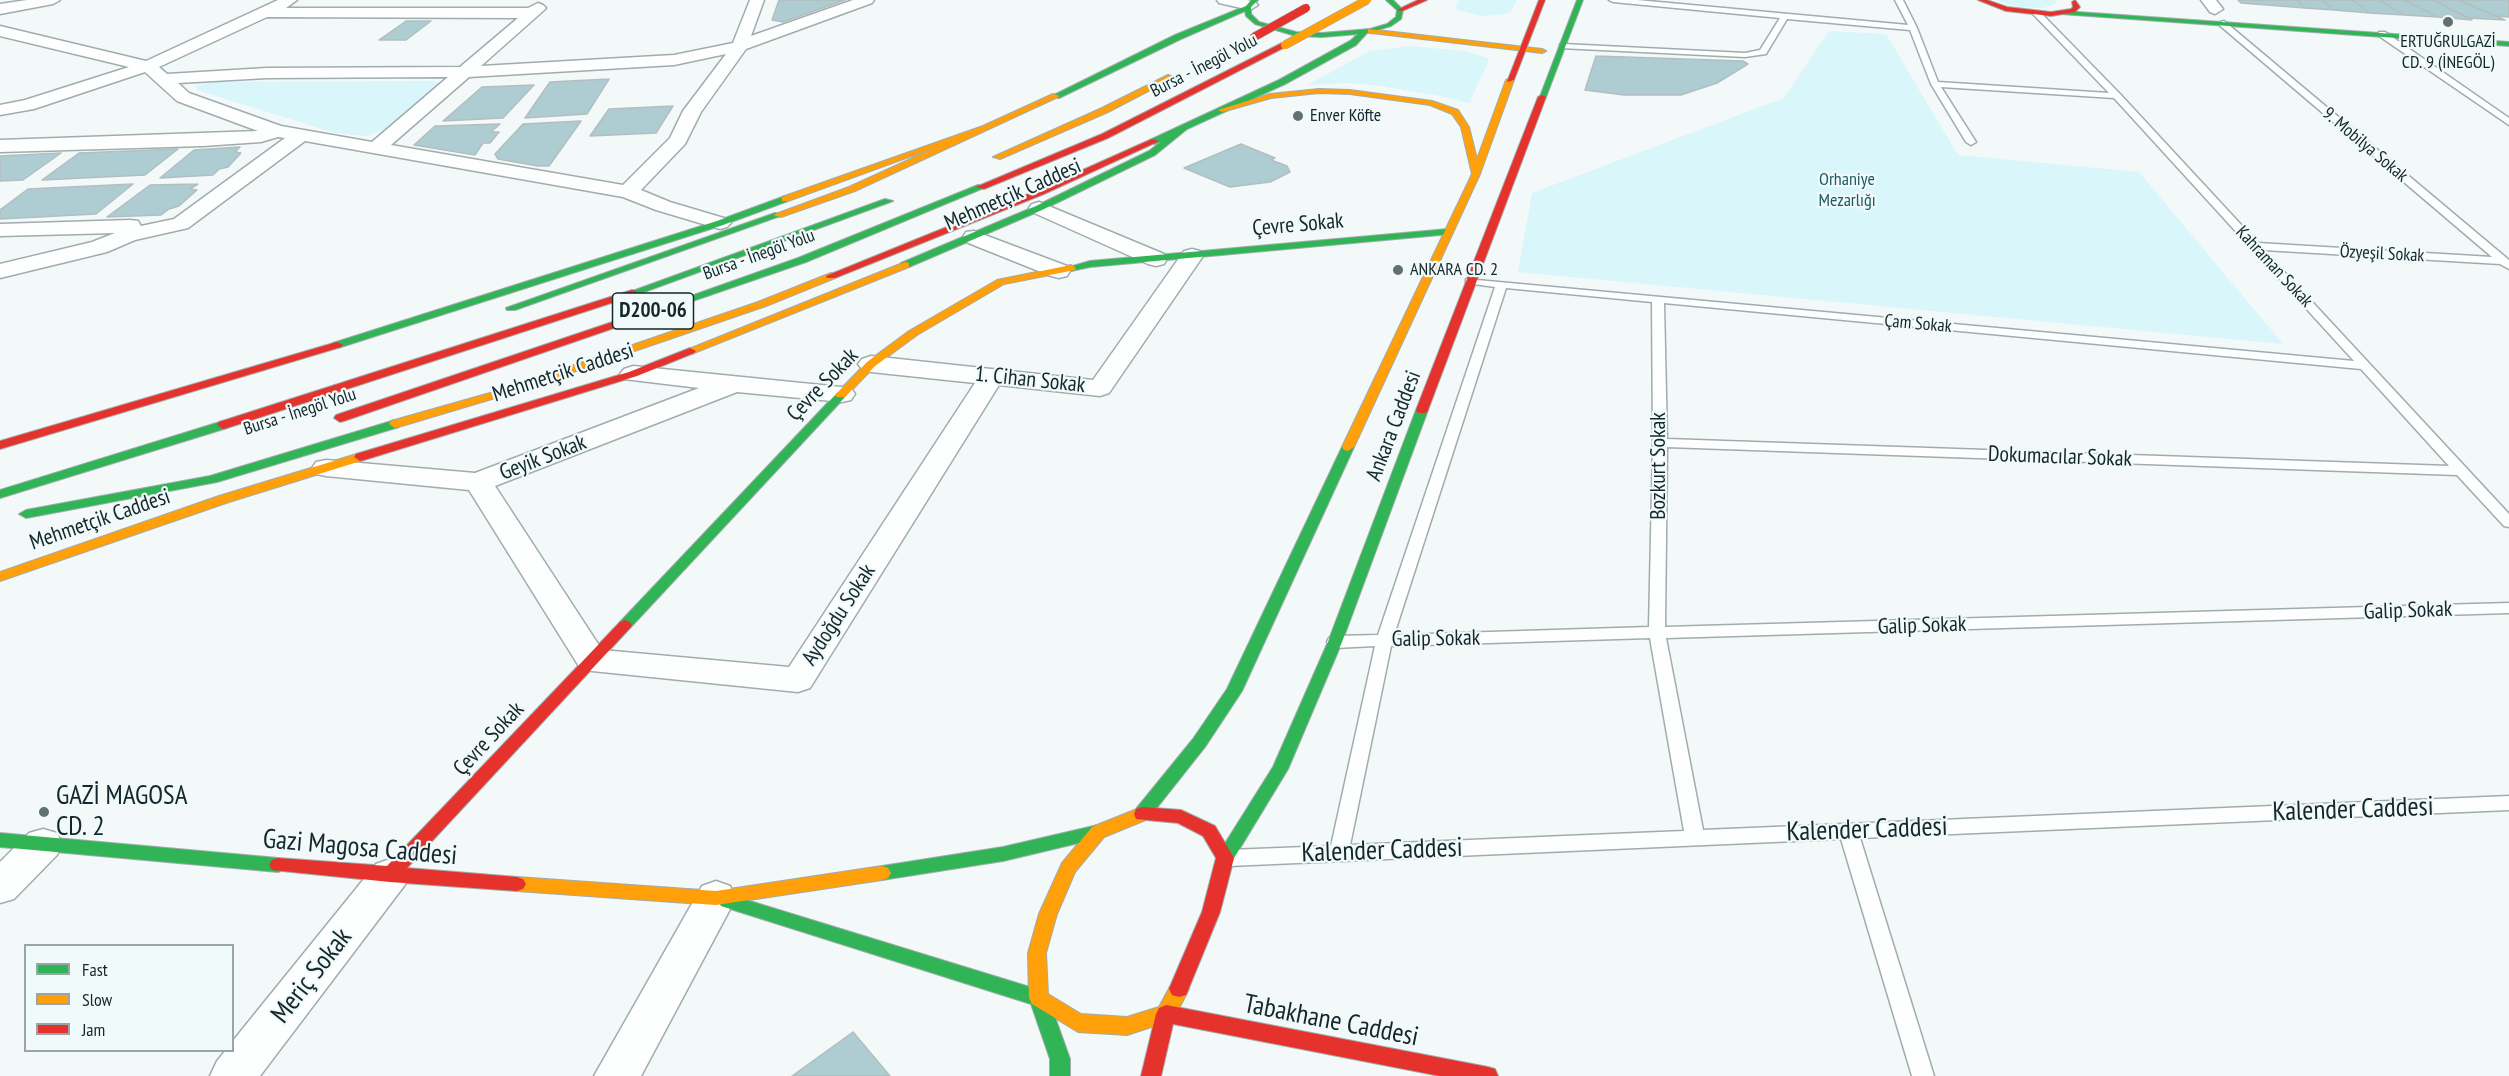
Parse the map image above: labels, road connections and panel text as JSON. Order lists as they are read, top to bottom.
{
  "streets": {
    "main road": [
      "Bursa - İnegöl Yolu",
      "Mehmetçik Caddesi",
      "Çevre Sokak",
      "D200-06",
      "Ankara Caddesi",
      "Gazi Magosa Caddesi",
      "Tabakhane Caddesi"
    ],
    "street": [
      "1. Cihan Sokak",
      "Geyik Sokak",
      "Aydoğdu Sokak",
      "Meriç Sokak"
    ],
    "lane": [
      "9. Mobilya Sokak",
      "Özyeşil Sokak",
      "Kahraman Sokak",
      "Çam Sokak",
      "Dokumacılar Sokak",
      "Bozkurt Sokak",
      "Galip Sokak",
      "Kalender Caddesi"
    ]
  },
  "crossings": [
    ["9. Mobilya Sokak", "Özyeşil Sokak"],
    ["Mehmetçik Caddesi", "Geyik Sokak"],
    ["Çevre Sokak", "1. Cihan Sokak"],
    ["Çevre Sokak", "Ankara Caddesi"],
    ["Çevre Sokak", "Geyik Sokak"],
    ["Çevre Sokak", "Aydoğdu Sokak"],
    ["Çevre Sokak", "Gazi Magosa Caddesi"],
    ["Çevre Sokak", "Meriç Sokak"],
    ["Özyeşil Sokak", "Kahraman Sokak"],
    ["Kahraman Sokak", "Çam Sokak"],
    ["Kahraman Sokak", "Dokumacılar Sokak"],
    ["Çam Sokak", "Ankara Caddesi"],
    ["Çam Sokak", "Bozkurt Sokak"],
    ["1. Cihan Sokak", "Aydoğdu Sokak"],
    ["Ankara Caddesi", "Galip Sokak"],
    ["Ankara Caddesi", "Kalender Caddesi"],
    ["Ankara Caddesi", "Tabakhane Caddesi"],
    ["Dokumacılar Sokak", "Bozkurt Sokak"],
    ["Geyik Sokak", "Aydoğdu Sokak"],
    ["Bozkurt Sokak", "Galip Sokak"],
    ["Bozkurt Sokak", "Kalender Caddesi"],
    ["Kalender Caddesi", "Tabakhane Caddesi"],
    ["Gazi Magosa Caddesi", "Meriç Sokak"]
  ],
  "parks": ["Orhaniye Mezarlığı"],
  "places": [
    "ERTUĞRULGAZİ CD. 9 (İNEGÖL)",
    "Enver Köfte",
    "ANKARA CD. 2",
    "GAZİ MAGOSA CD. 2"
  ],
  "legend": ["Fast", "Slow", "Jam"]
}
